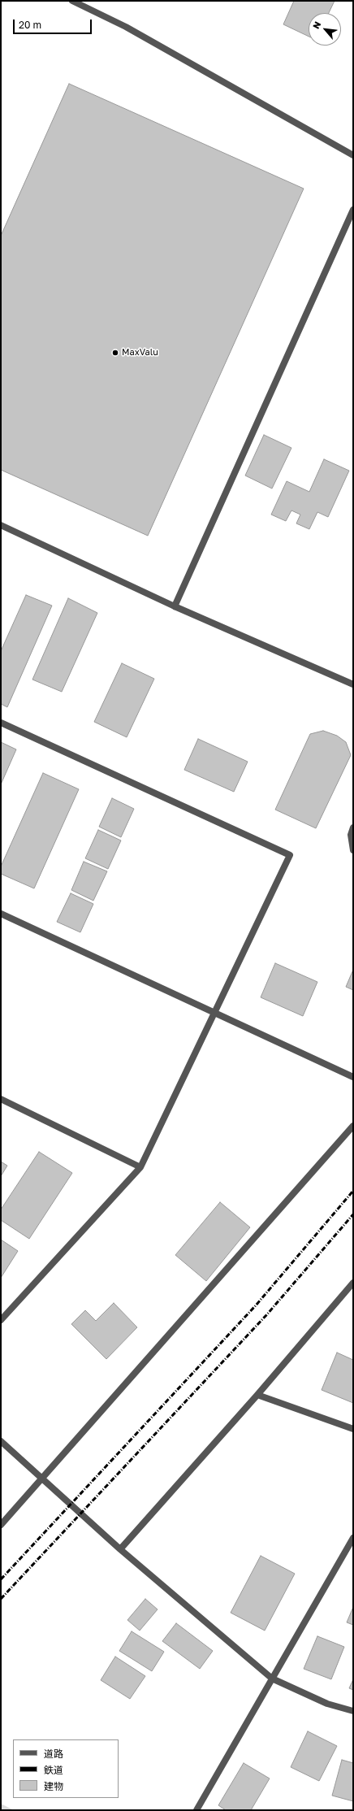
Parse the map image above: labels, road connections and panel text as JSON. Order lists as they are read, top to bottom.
{
  "places": ["MaxValu"],
  "legend": ["道路", "鉄道", "建物"],
  "scale_bar": "20 m",
  "north": "top left"
}
